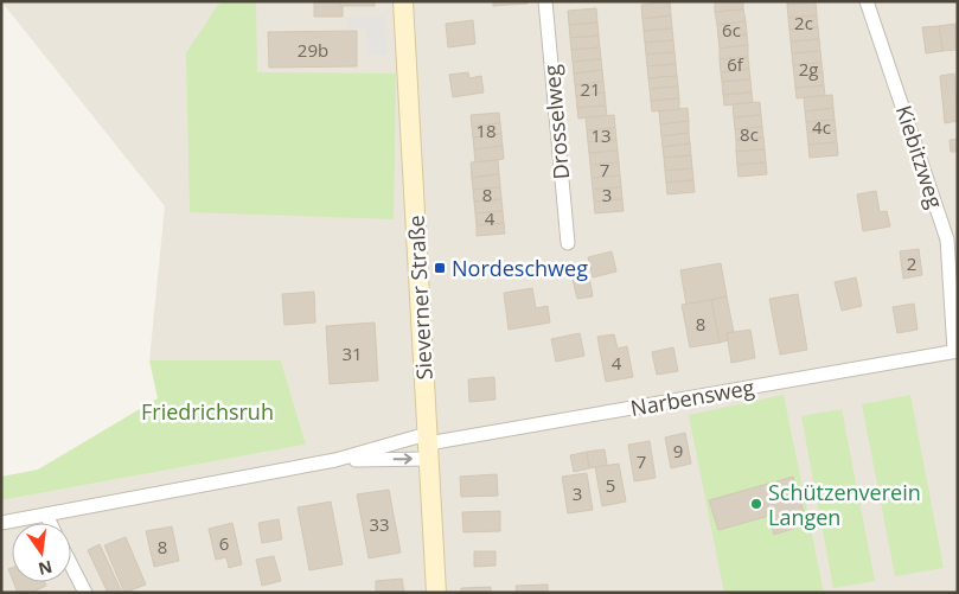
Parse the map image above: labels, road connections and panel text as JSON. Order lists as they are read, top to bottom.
{
  "streets": {
    "main road": ["Sieverner Straße"],
    "street": ["Drosselweg", "Kiebitzweg", "Narbensweg"]
  },
  "crossings": [
    ["Kiebitzweg", "Narbensweg"],
    ["Sieverner Straße", "Narbensweg"]
  ],
  "parks": ["Friedrichsruh"],
  "places": {
    "transit": ["Nordeschweg"],
    "other": ["Schützenverein Langen"]
  },
  "house_numbers": [
    "2c",
    "6c",
    "29b",
    "6f",
    "2g",
    "21",
    "4c",
    "18",
    "8c",
    "13",
    "7",
    "8",
    "3",
    "4",
    "2",
    "8",
    "31",
    "4",
    "9",
    "7",
    "5",
    "3",
    "33",
    "6",
    "8"
  ],
  "north": "bottom"
}
